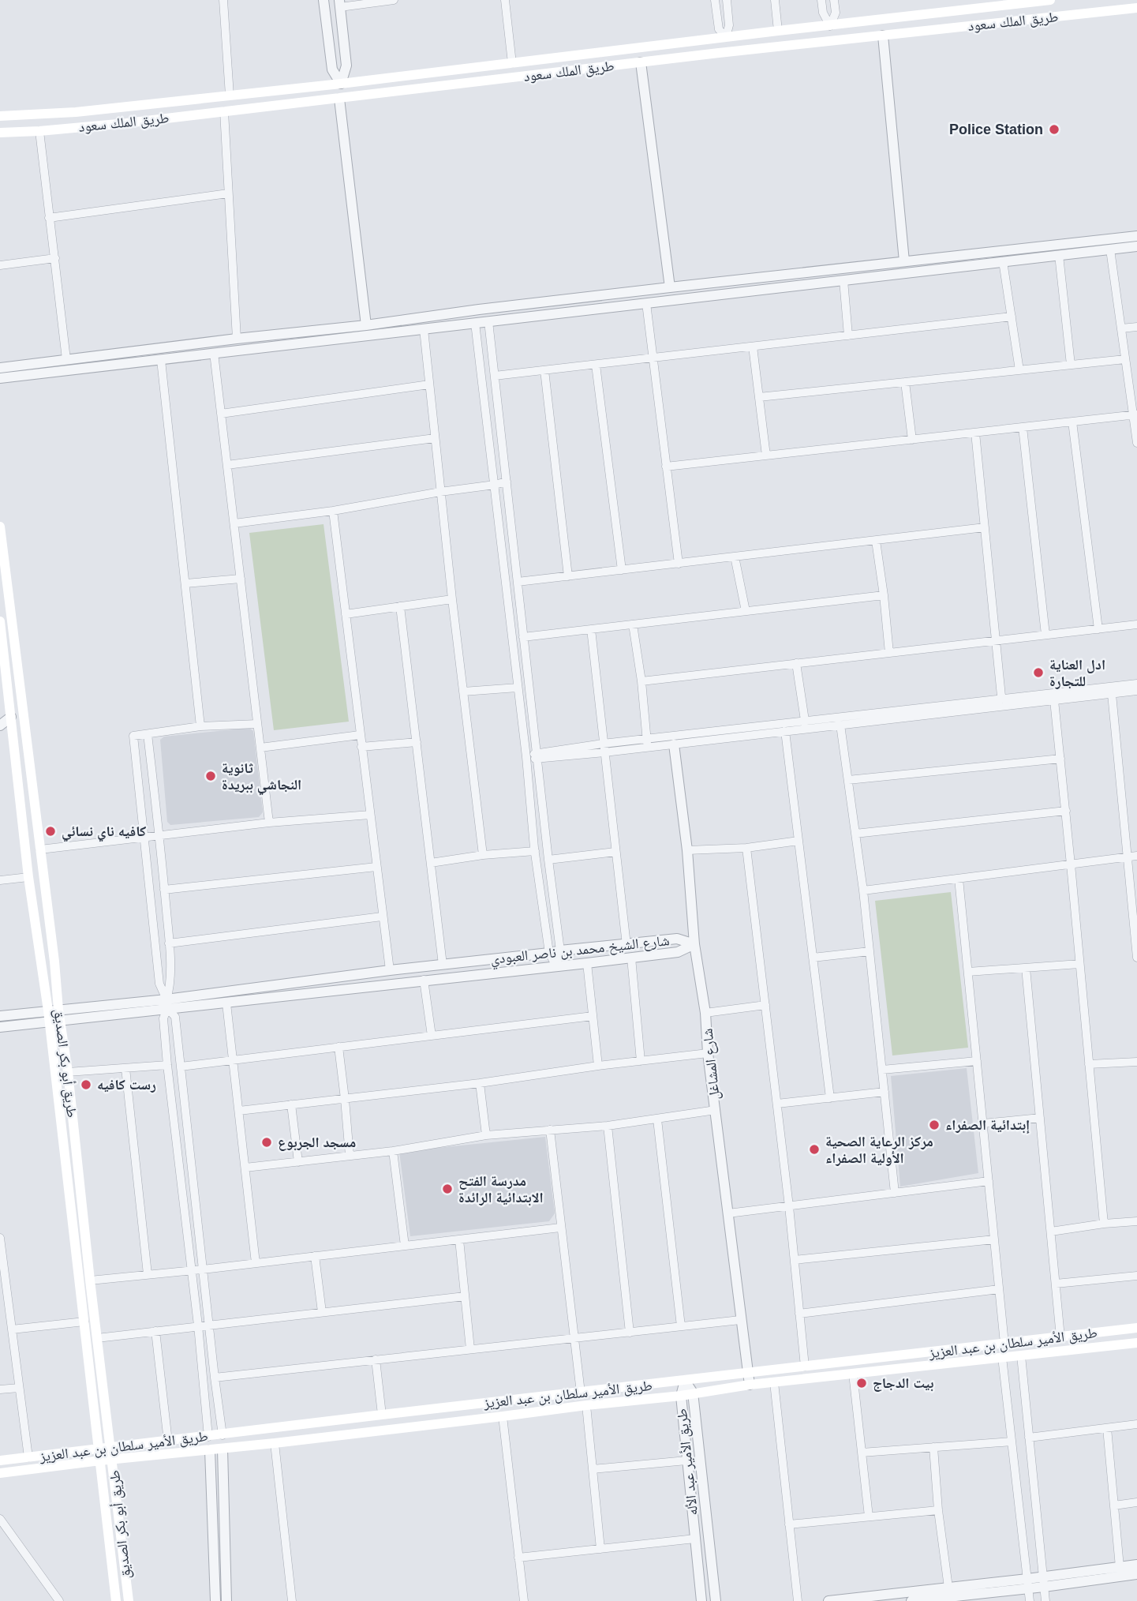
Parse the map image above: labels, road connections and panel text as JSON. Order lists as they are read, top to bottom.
{
  "streets": {
    "main road": ["طريق الملك سعود", "طريق أبو بكر الصديق", "طريق الأمير سلطان بن عبد العزيز"],
    "street": ["شارع الشيخ محمد بن ناصر العبودي", "شارع المشاغل", "طريق الأمير عبد الأله"]
  },
  "crossings": [
    ["شارع الشيخ محمد بن ناصر العبودي", "طريق أبو بكر الصديق"],
    ["شارع الشيخ محمد بن ناصر العبودي", "شارع المشاغل"],
    ["طريق أبو بكر الصديق", "طريق الأمير سلطان بن عبد العزيز"],
    ["شارع المشاغل", "طريق الأمير سلطان بن عبد العزيز"],
    ["طريق الأمير سلطان بن عبد العزيز", "طريق الأمير عبد الأله"]
  ],
  "places": [
    "Police Station",
    "ادل العناية للتجارة",
    "ثانوية النجاشي ببريدة",
    "كافيه ناي نسائي",
    "رست كافيه",
    "إبتدائية الصفراء",
    "مسجد الجربوع",
    "مركز الرعاية الصحية الأولية الصفراء",
    "مدرسة الفتح الابتدائية الرائدة",
    "بيت الدجاج"
  ]
}
